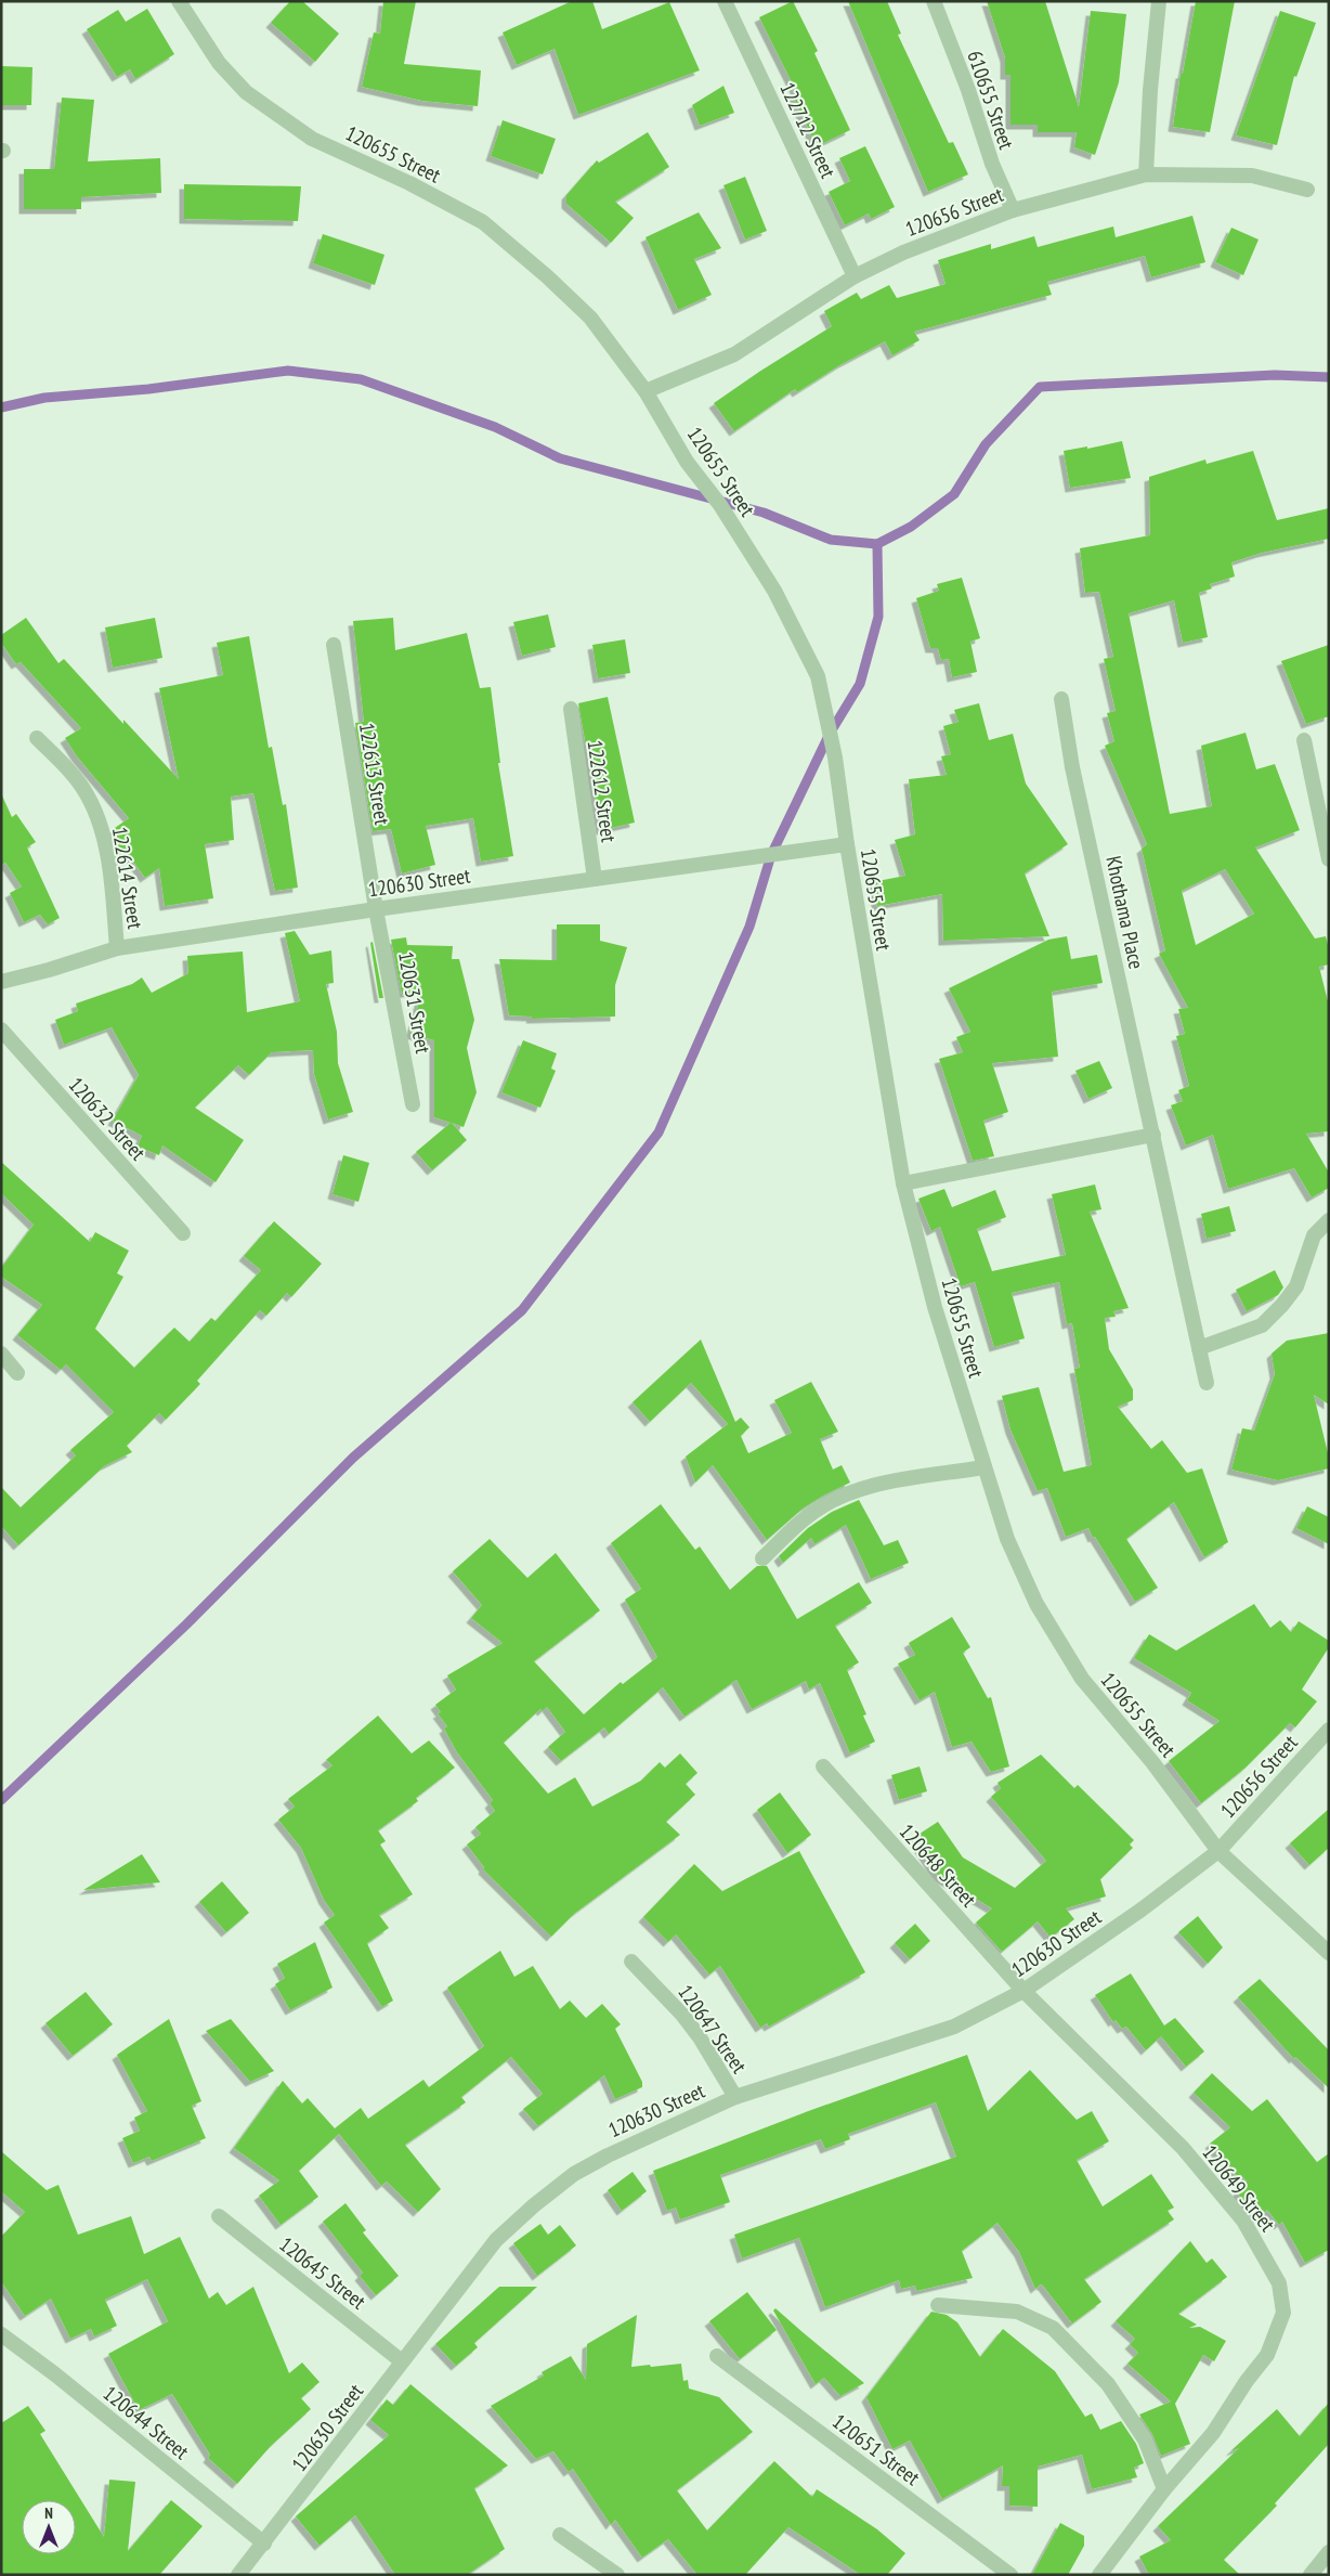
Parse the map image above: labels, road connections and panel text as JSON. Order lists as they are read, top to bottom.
{
  "streets": {
    "street": [
      "610655 Street",
      "122712 Street",
      "120655 Street",
      "120656 Street",
      "122613 Street",
      "122612 Street",
      "122614 Street",
      "120630 Street",
      "Khothama Place",
      "120631 Street",
      "120632 Street",
      "120648 Street",
      "120647 Street",
      "120649 Street",
      "120645 Street",
      "120644 Street",
      "120651 Street"
    ]
  },
  "crossings": [
    ["610655 Street", "120656 Street"],
    ["122712 Street", "120656 Street"],
    ["120655 Street", "120656 Street"],
    ["120655 Street", "120630 Street"],
    ["120656 Street", "120630 Street"],
    ["122613 Street", "120630 Street"],
    ["122613 Street", "120631 Street"],
    ["122612 Street", "120630 Street"],
    ["122614 Street", "120630 Street"],
    ["120630 Street", "120631 Street"],
    ["120630 Street", "120648 Street"],
    ["120630 Street", "120647 Street"],
    ["120630 Street", "120649 Street"],
    ["120630 Street", "120645 Street"],
    ["120630 Street", "120644 Street"],
    ["120648 Street", "120649 Street"]
  ],
  "north": "top"
}
